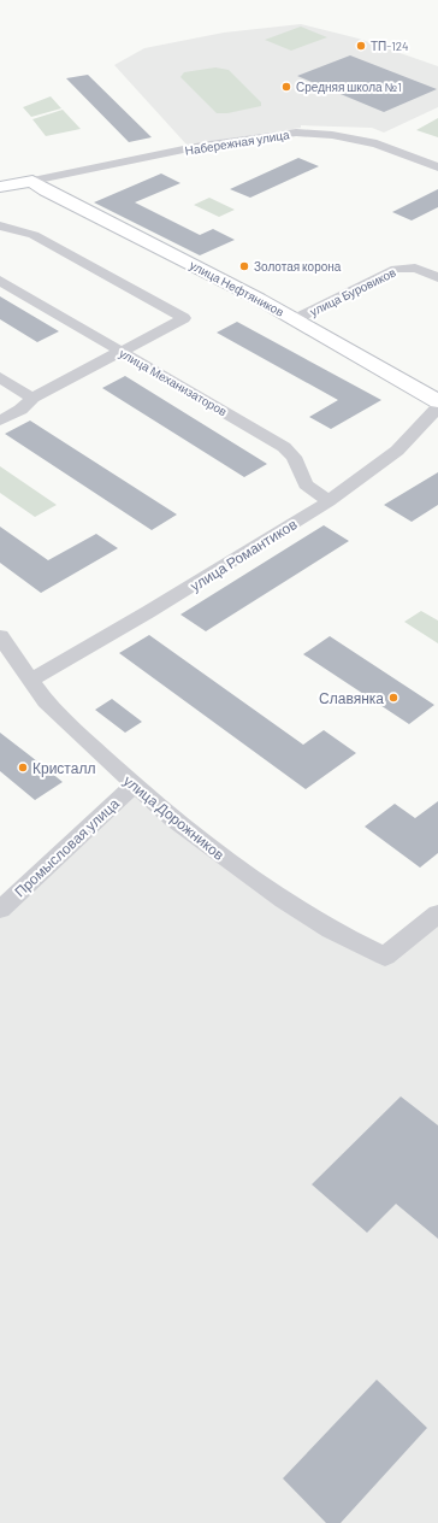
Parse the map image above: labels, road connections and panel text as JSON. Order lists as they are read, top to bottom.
{
  "streets": {
    "street": [
      "Набережная улица",
      "улица Нефтяников",
      "улица Буровиков",
      "улица Механизаторов",
      "улица Романтиков",
      "улица Дорожников",
      "Промысловая улица"
    ]
  },
  "crossings": [
    ["Набережная улица", "улица Нефтяников"],
    ["улица Нефтяников", "улица Буровиков"],
    ["улица Механизаторов", "улица Романтиков"],
    ["улица Романтиков", "улица Дорожников"],
    ["улица Дорожников", "Промысловая улица"]
  ],
  "places": [
    "ТП-124",
    "Средняя школа №1",
    "Золотая корона",
    "Славянка",
    "Кристалл"
  ]
}
